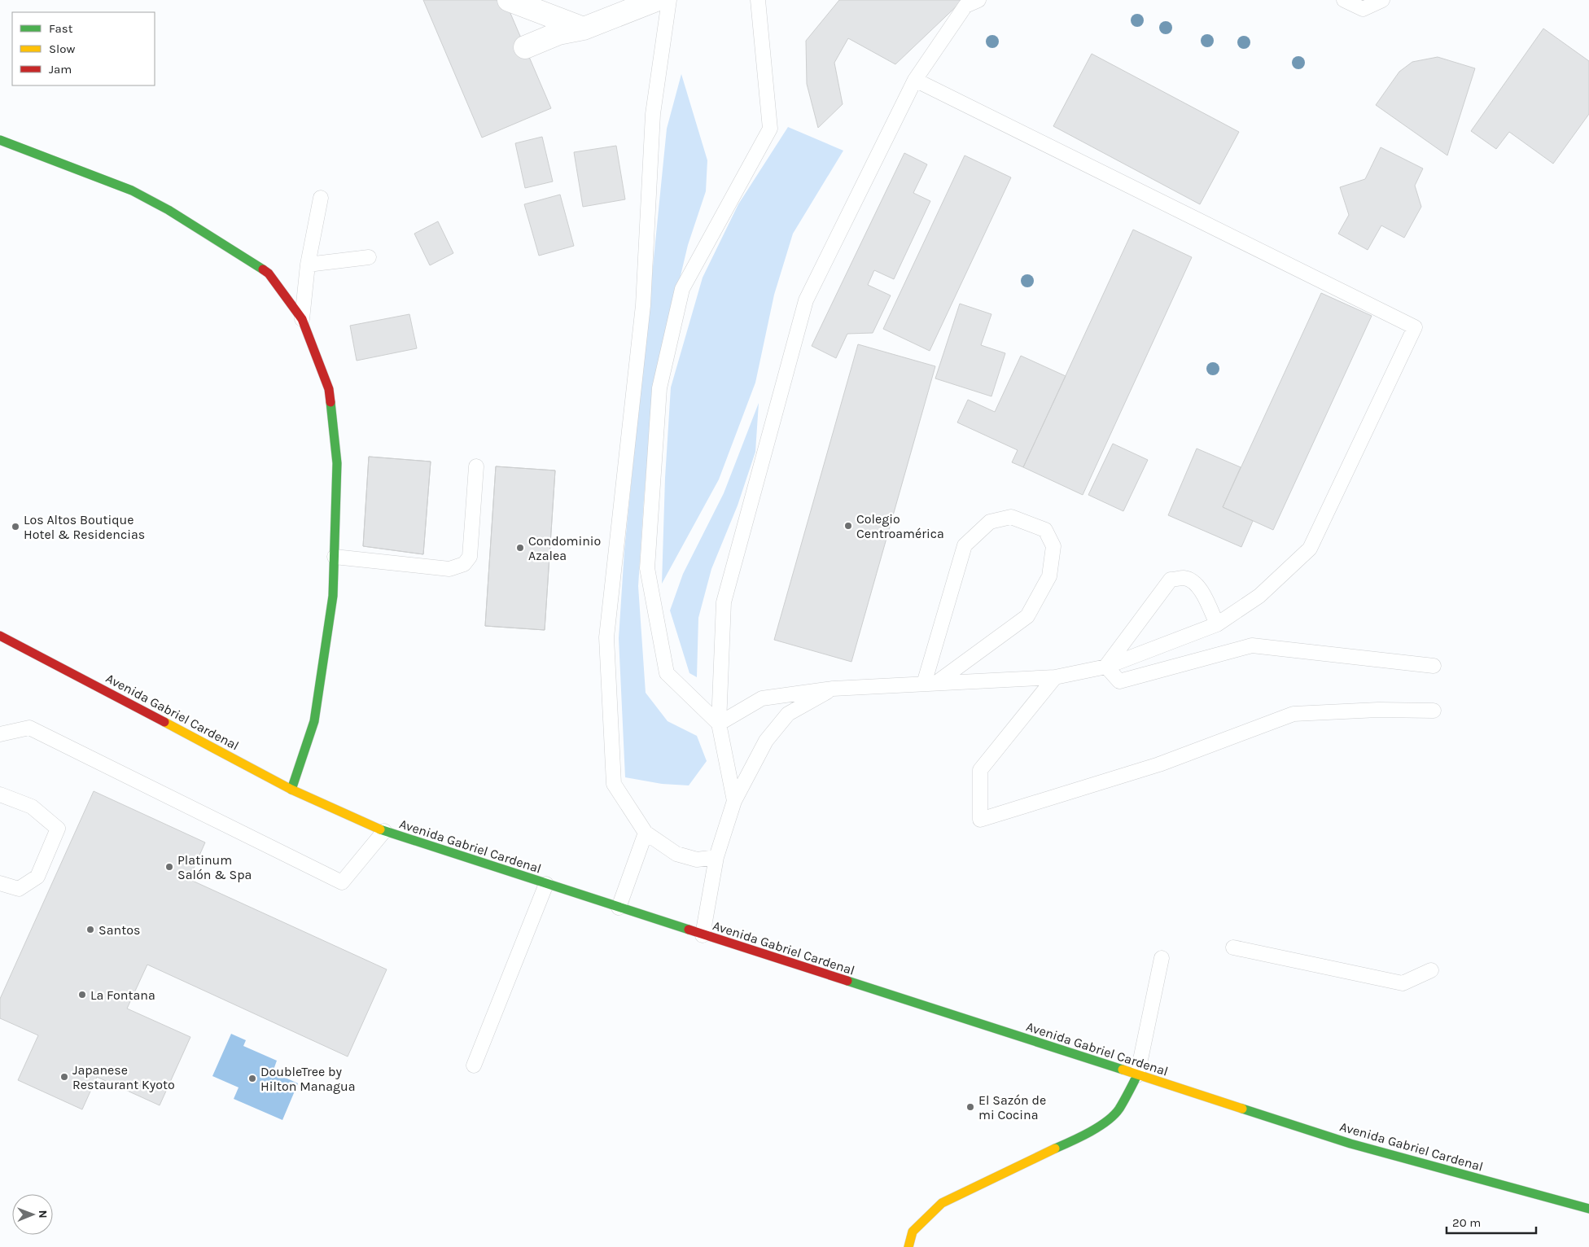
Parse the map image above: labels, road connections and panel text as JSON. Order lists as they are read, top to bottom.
{
  "streets": {
    "street": ["Avenida Gabriel Cardenal"]
  },
  "places": [
    "Colegio Centroamérica",
    "Los Altos Boutique Hotel & Residencias",
    "Condominio Azalea",
    "Platinum Salón & Spa",
    "Santos",
    "La Fontana",
    "Japanese Restaurant Kyoto",
    "DoubleTree by Hilton Managua",
    "El Sazón de mi Cocina"
  ],
  "legend": ["Fast", "Slow", "Jam"],
  "scale_bar": "20 m",
  "north": "right"
}
